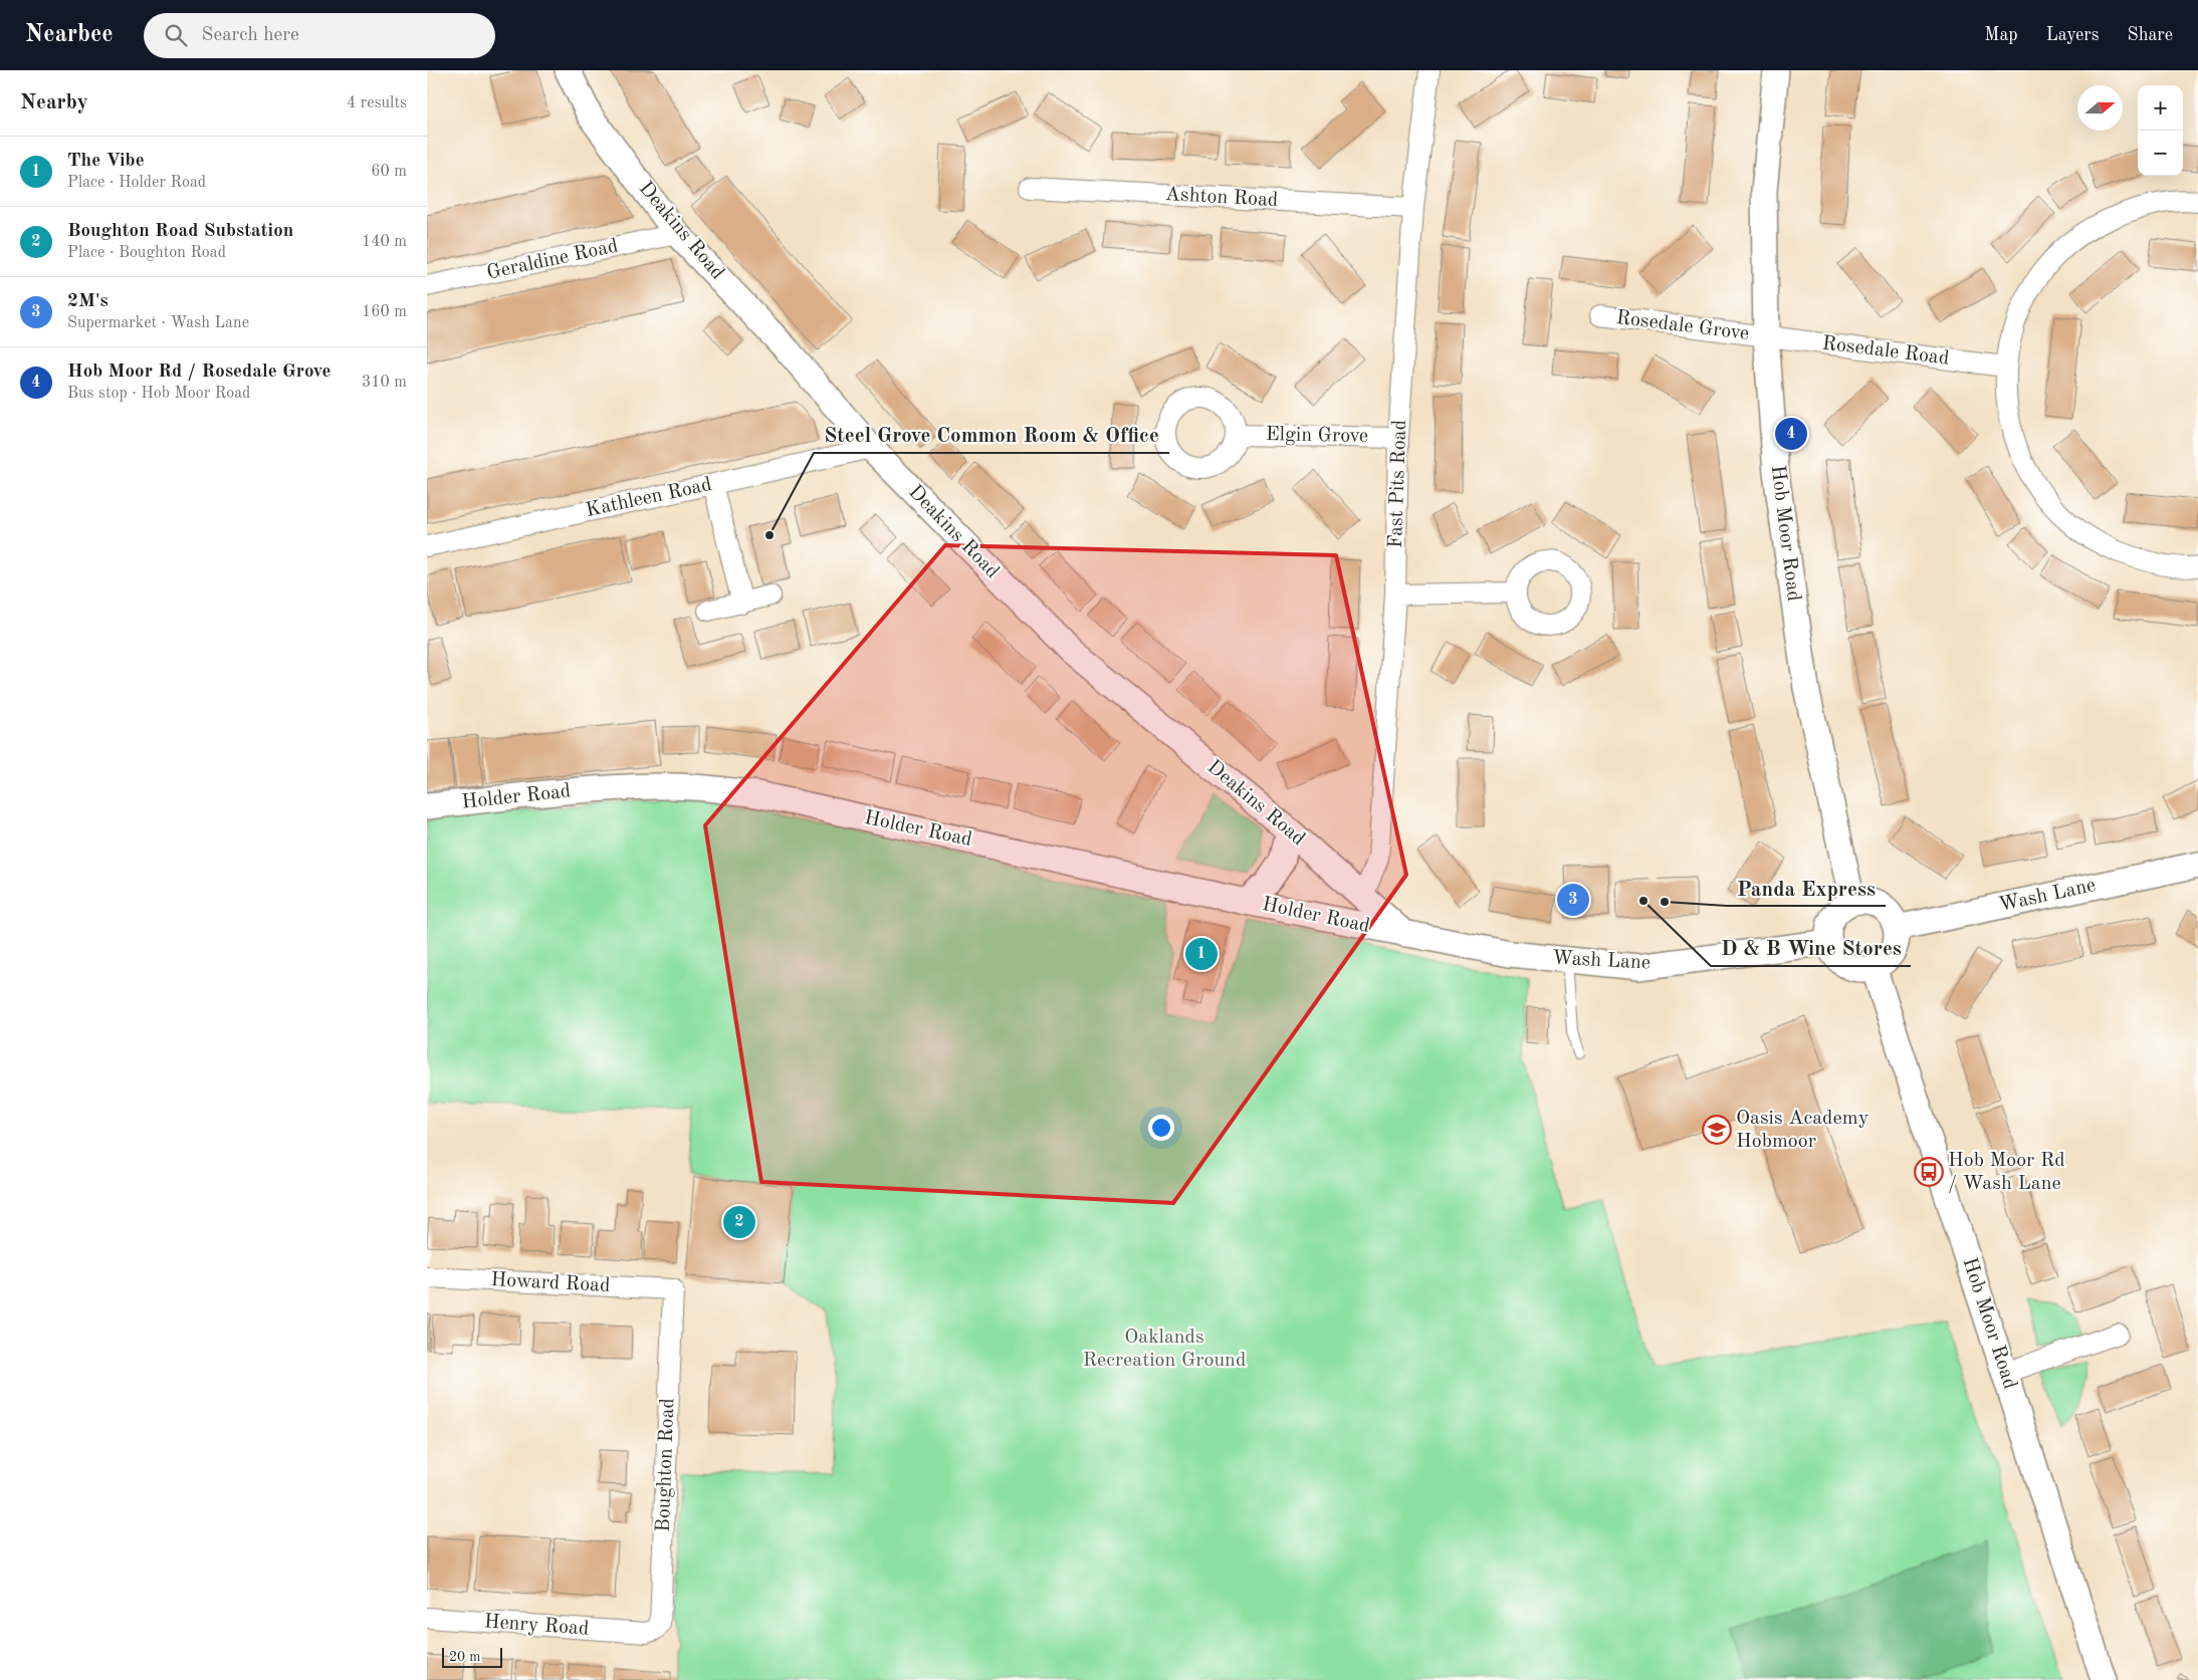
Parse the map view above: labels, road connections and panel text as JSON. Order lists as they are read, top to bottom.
{
  "streets": {
    "street": [
      "Ashton Road",
      "Deakins Road",
      "Geraldine Road",
      "Rosedale Grove",
      "Rosedale Road",
      "Elgin Grove",
      "Fast Pits Road",
      "Kathleen Road",
      "Hob Moor Road",
      "Holder Road",
      "Wash Lane",
      "Howard Road",
      "Boughton Road",
      "Henry Road"
    ]
  },
  "crossings": [
    ["Ashton Road", "Fast Pits Road"],
    ["Deakins Road", "Geraldine Road"],
    ["Deakins Road", "Fast Pits Road"],
    ["Deakins Road", "Kathleen Road"],
    ["Deakins Road", "Holder Road"],
    ["Deakins Road", "Wash Lane"],
    ["Rosedale Grove", "Rosedale Road"],
    ["Rosedale Grove", "Hob Moor Road"],
    ["Rosedale Road", "Hob Moor Road"],
    ["Elgin Grove", "Fast Pits Road"],
    ["Hob Moor Road", "Wash Lane"],
    ["Holder Road", "Wash Lane"],
    ["Howard Road", "Boughton Road"],
    ["Boughton Road", "Henry Road"]
  ],
  "parks": ["Oaklands Recreation Ground"],
  "places": {
    "other": ["Steel Grove Common Room & Office", "D & B Wine Stores", "Panda Express"],
    "school or university": ["Oasis Academy Hobmoor"],
    "bus stop": ["Hob Moor Rd / Wash Lane"]
  },
  "scale_bar": "20 m",
  "north": "right",
  "page": {
    "header": "Nearbee",
    "search": "Search here",
    "nav": ["Map", "Layers", "Share"],
    "heading": ["Nearby", "4 results"],
    "map_buttons": ["+", "−"],
    "list": [
      {
        "mark": "1",
        "name": "The Vibe",
        "note": "Place · Holder Road",
        "value": "60 m"
      },
      {
        "mark": "2",
        "name": "Boughton Road Substation",
        "note": "Place · Boughton Road",
        "value": "140 m"
      },
      {
        "mark": "3",
        "name": "2M's",
        "note": "Supermarket · Wash Lane",
        "value": "160 m"
      },
      {
        "mark": "4",
        "name": "Hob Moor Rd / Rosedale Grove",
        "note": "Bus stop · Hob Moor Road",
        "value": "310 m"
      }
    ],
    "pins": [
      "4",
      "3",
      "1",
      "2"
    ],
    "scale": "20 m"
  }
}
